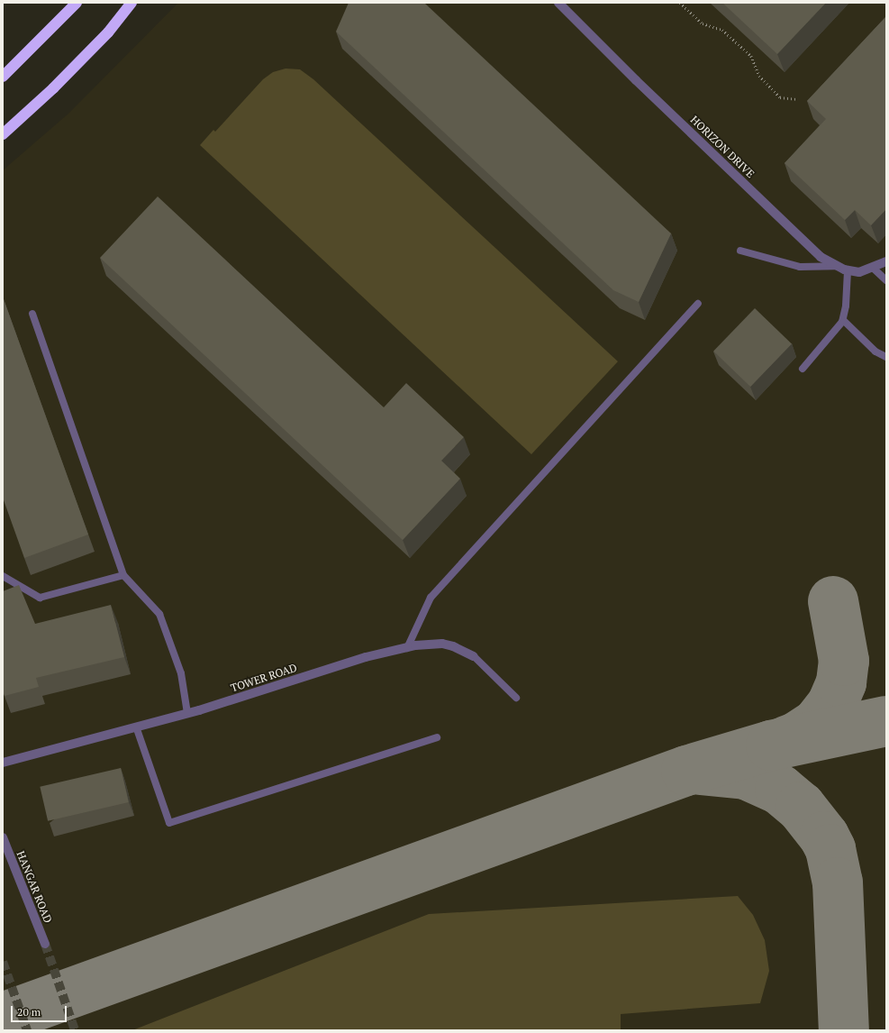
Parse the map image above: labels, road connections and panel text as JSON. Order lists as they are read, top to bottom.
{
  "streets": {
    "street": ["HORIZON DRIVE", "TOWER ROAD", "HANGAR ROAD"]
  },
  "scale_bar": "20 m"
}
